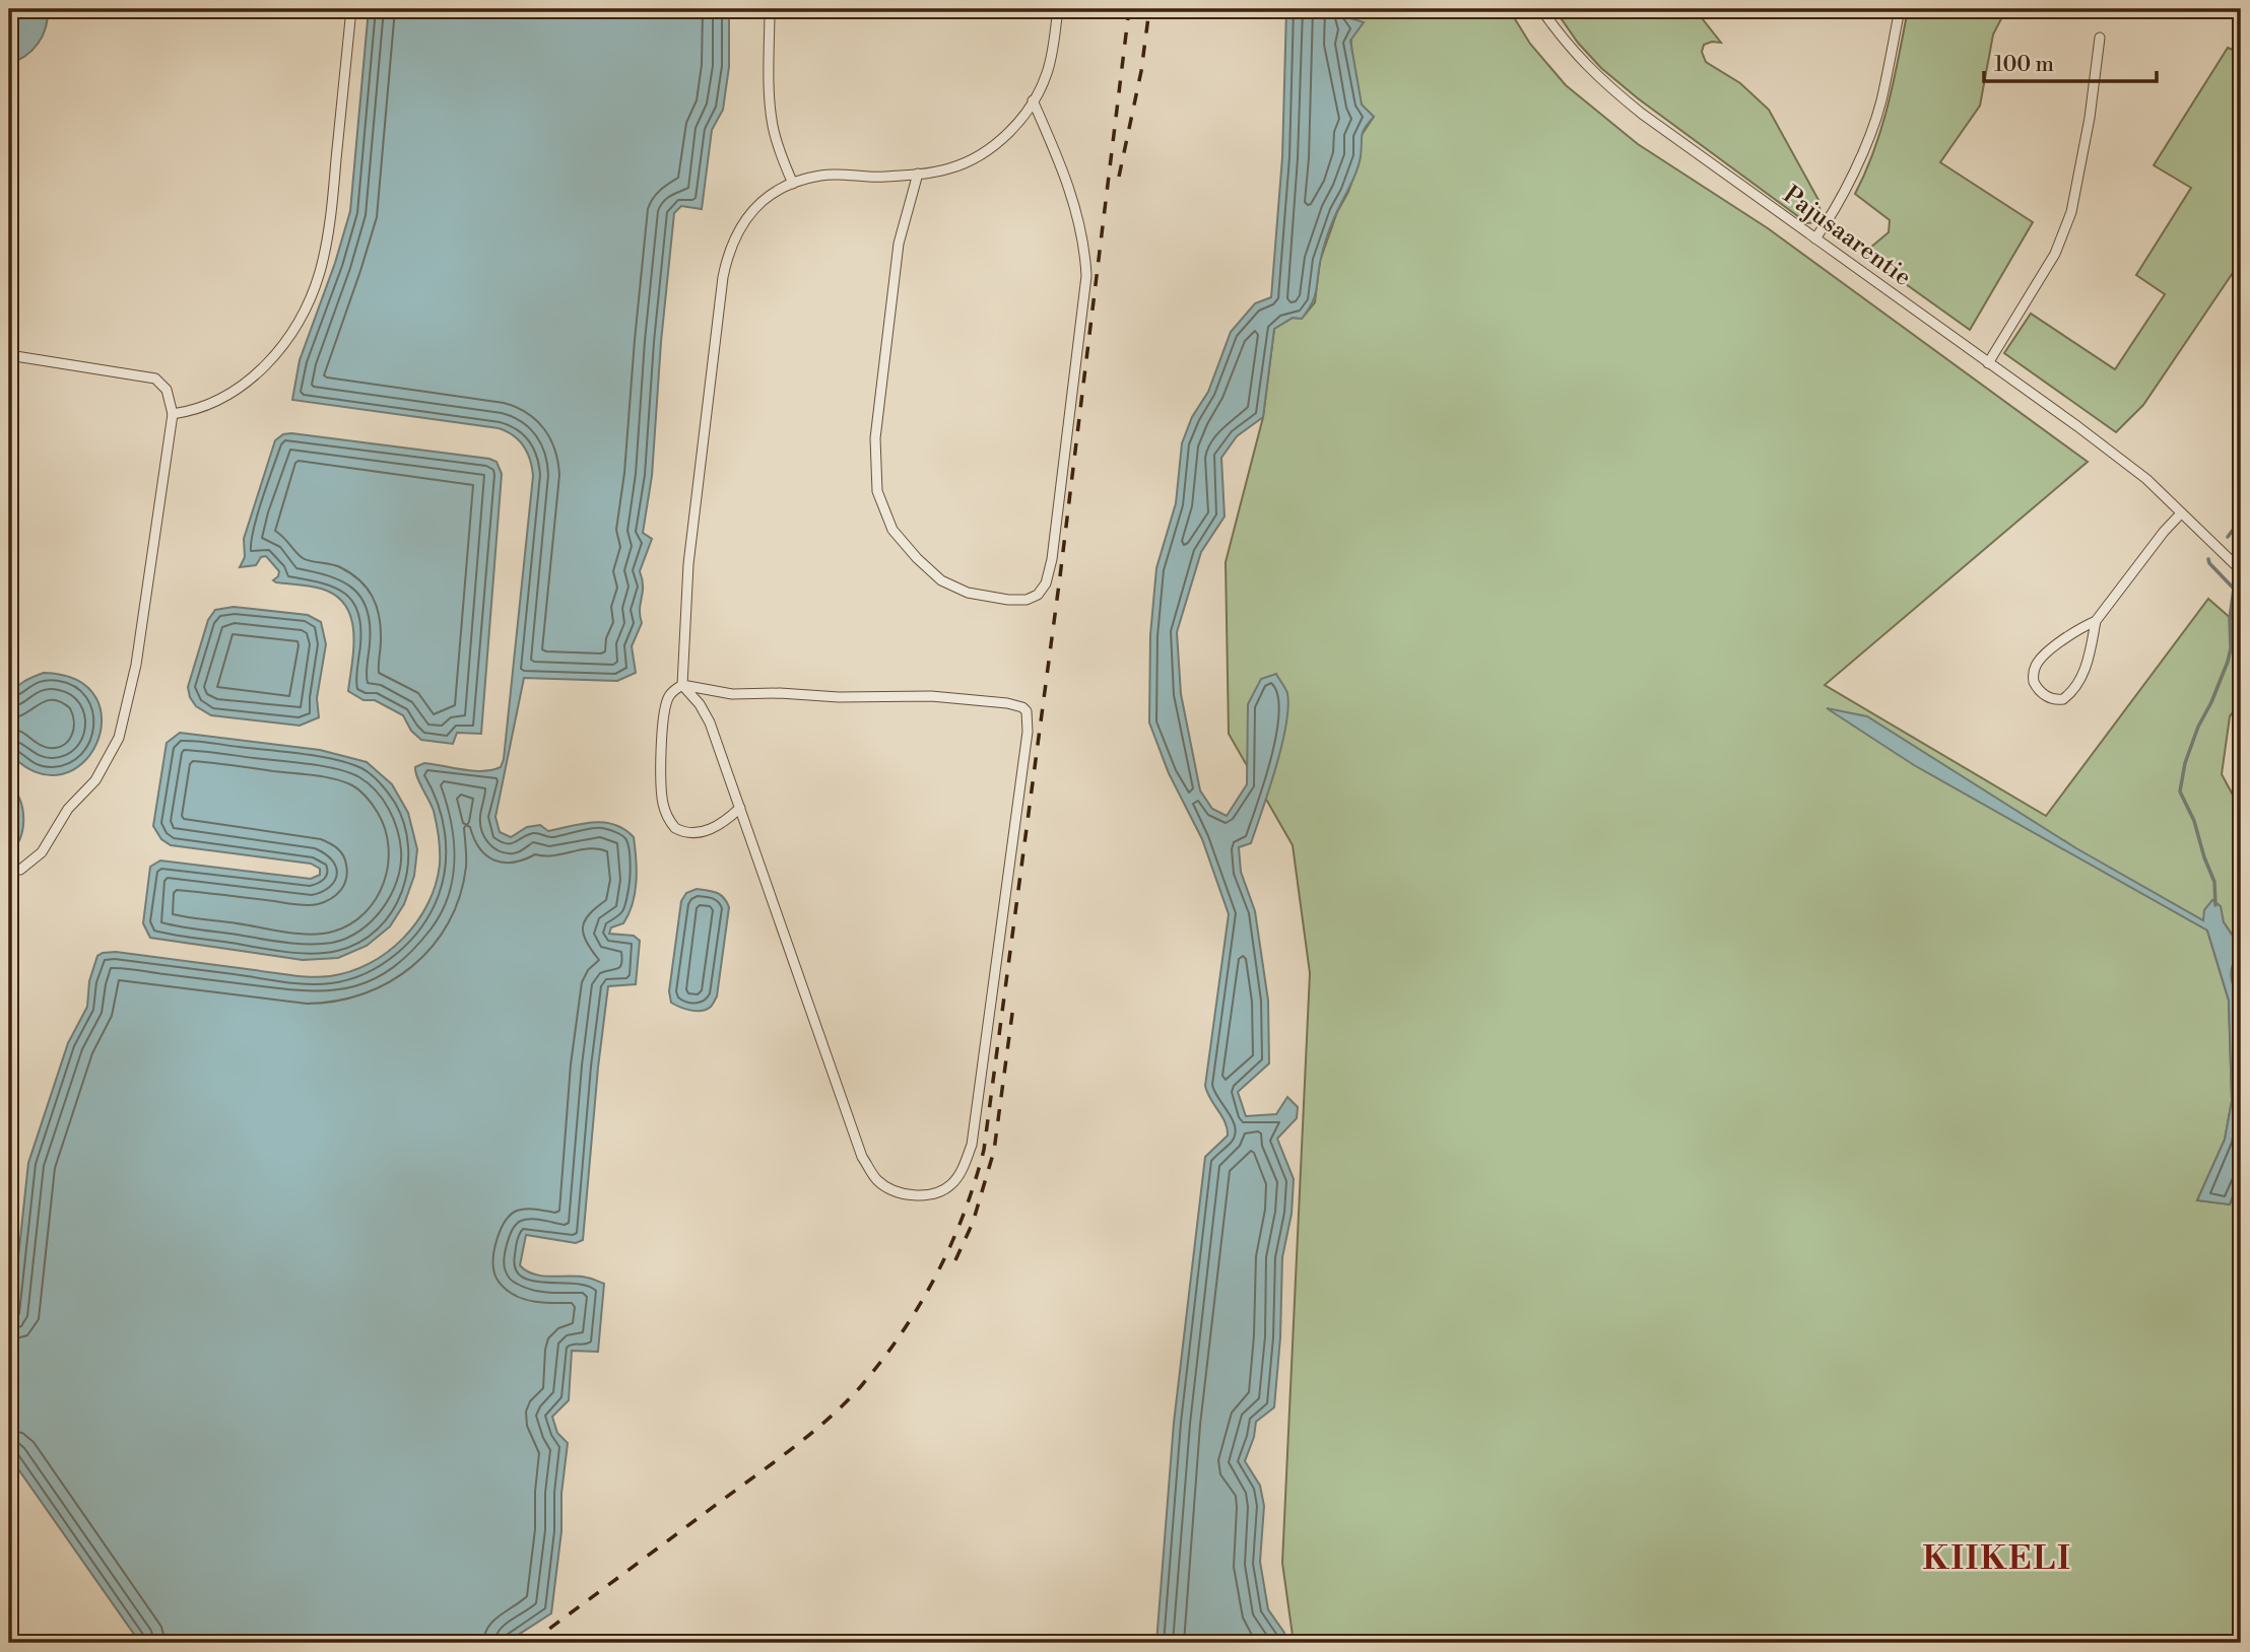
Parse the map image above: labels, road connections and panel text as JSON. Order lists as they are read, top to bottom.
{
  "streets": {
    "street": ["Pajusaarentie"]
  },
  "districts": ["KIIKELI"],
  "scale_bar": "100 m"
}
